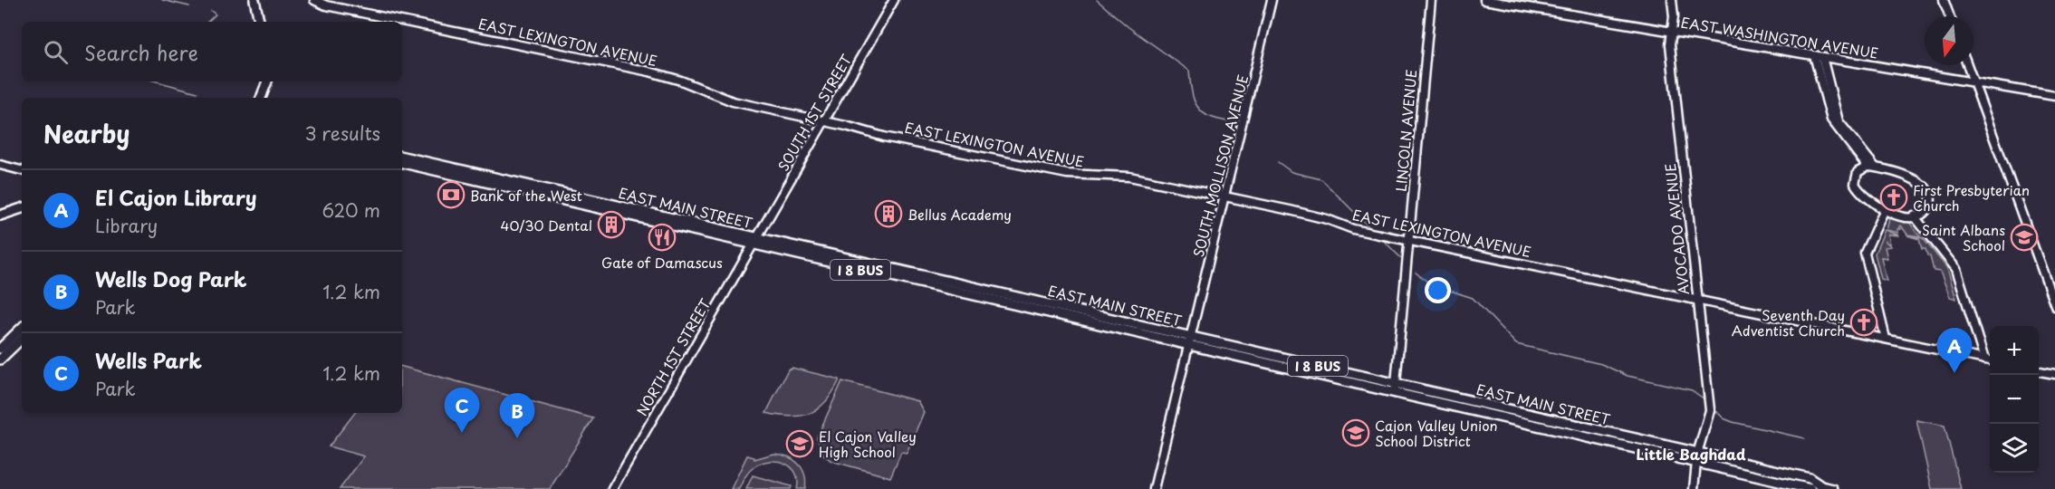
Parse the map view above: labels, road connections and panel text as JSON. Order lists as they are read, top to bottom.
{
  "streets": {
    "main road": ["EAST WASHINGTON AVENUE", "EAST MAIN STREET", "I 8 BUS"],
    "street": [
      "EAST LEXINGTON AVENUE",
      "SOUTH 1ST STREET",
      "LINCOLN AVENUE",
      "SOUTH MOLLISON AVENUE",
      "AVOCADO AVENUE",
      "NORTH 1ST STREET"
    ]
  },
  "crossings": [
    ["EAST WASHINGTON AVENUE", "AVOCADO AVENUE"],
    ["EAST LEXINGTON AVENUE", "SOUTH 1ST STREET"],
    ["EAST LEXINGTON AVENUE", "LINCOLN AVENUE"],
    ["EAST LEXINGTON AVENUE", "SOUTH MOLLISON AVENUE"],
    ["EAST LEXINGTON AVENUE", "AVOCADO AVENUE"],
    ["SOUTH 1ST STREET", "EAST MAIN STREET"],
    ["SOUTH 1ST STREET", "NORTH 1ST STREET"],
    ["LINCOLN AVENUE", "EAST MAIN STREET"],
    ["SOUTH MOLLISON AVENUE", "EAST MAIN STREET"],
    ["EAST MAIN STREET", "AVOCADO AVENUE"],
    ["EAST MAIN STREET", "NORTH 1ST STREET"]
  ],
  "districts": ["Little Baghdad"],
  "places": {
    "bank": ["Bank of the West"],
    "church": ["First Presbyterian Church", "Seventh Day Adventist Church"],
    "building": ["Bellus Academy", "40/30 Dental"],
    "restaurant": ["Gate of Damascus"],
    "school or university": ["Saint Albans School", "Cajon Valley Union School District", "El Cajon Valley High School"]
  },
  "north": "bottom",
  "page": {
    "search": "Search here",
    "heading": ["Nearby", "3 results"],
    "list": [
      {
        "mark": "A",
        "name": "El Cajon Library",
        "note": "Library",
        "value": "620 m"
      },
      {
        "mark": "B",
        "name": "Wells Dog Park",
        "note": "Park",
        "value": "1.2 km"
      },
      {
        "mark": "C",
        "name": "Wells Park",
        "note": "Park",
        "value": "1.2 km"
      }
    ],
    "map_buttons": ["+", "−"],
    "pins": ["A", "C", "B"]
  }
}
